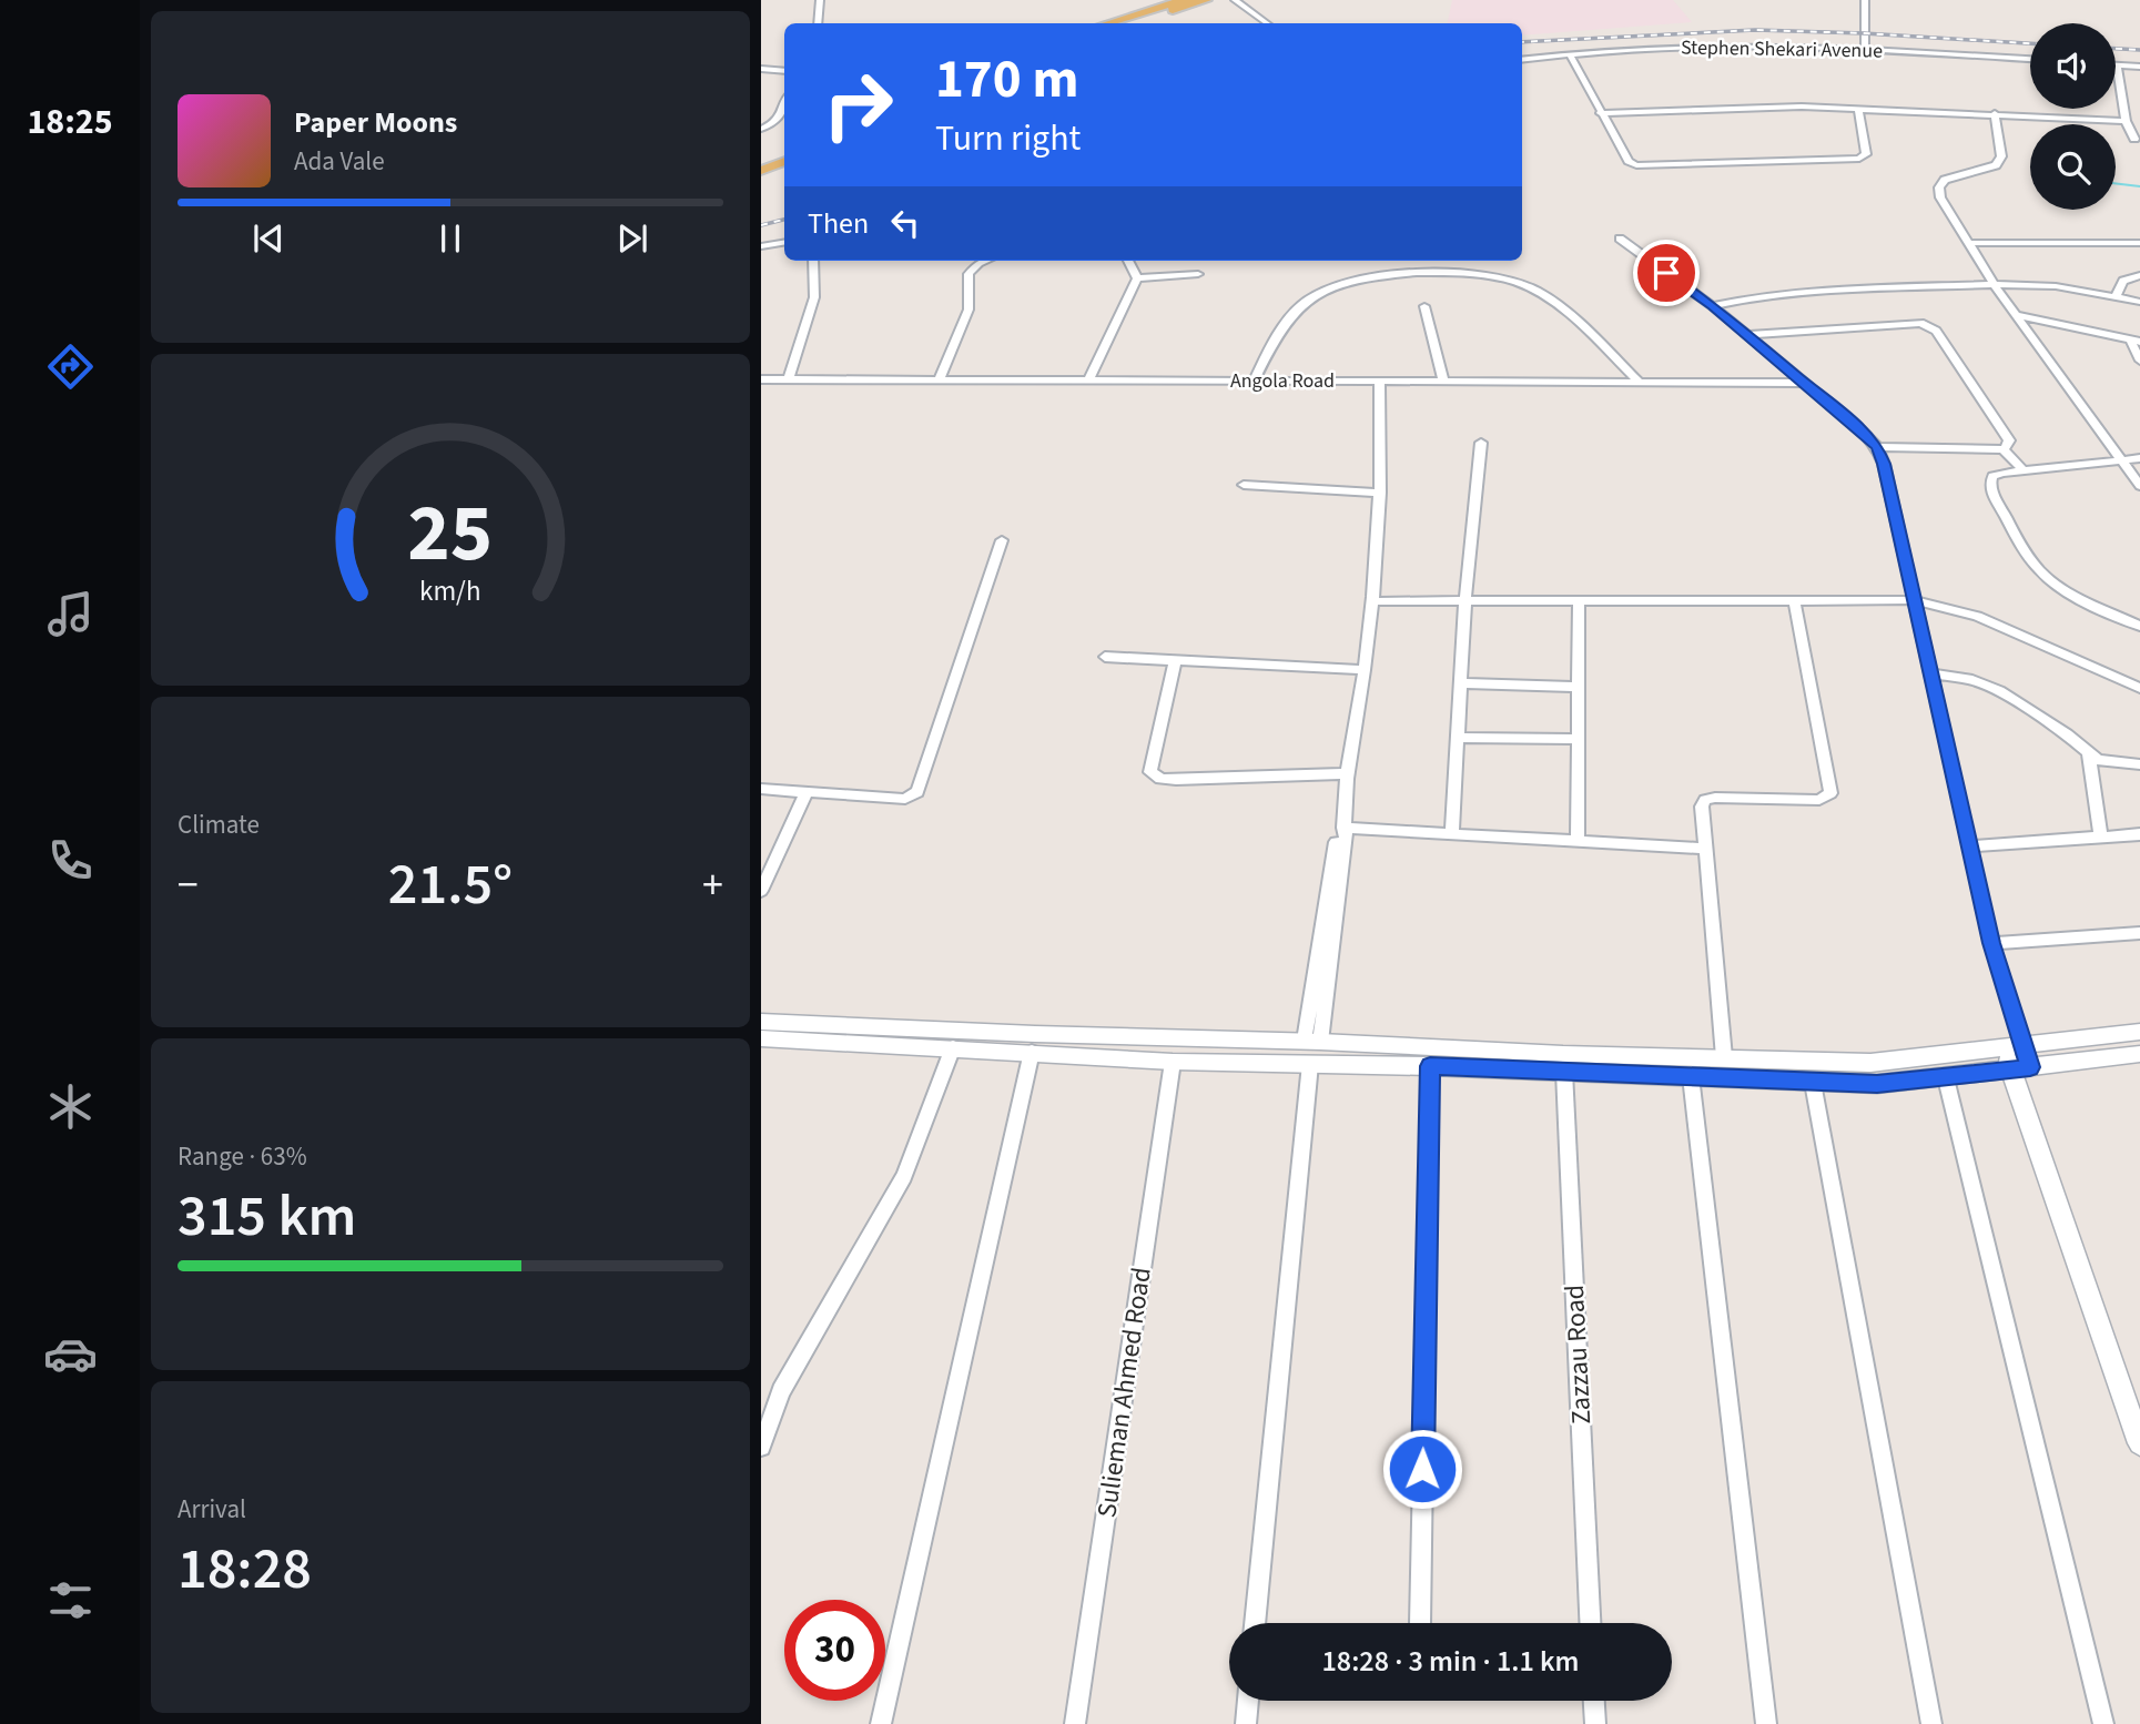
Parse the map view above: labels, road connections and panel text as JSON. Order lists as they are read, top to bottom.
{
  "streets": {
    "street": [
      "Stephen Shekari Avenue",
      "Angola Road",
      "Zazzau Road",
      "Sulieman Ahmed Road"
    ]
  },
  "page": {
    "tabs": "18:25",
    "turn": ["170 m", "Turn right"],
    "song": ["Paper Moons", "Ada Vale"],
    "then": "Then",
    "tile": [
      "Climate",
      ["Range · 63%", "315 km"],
      ["Arrival", "18:28"]
    ],
    "heat": ["−", "21.5°", "+"],
    "limit": "30",
    "trip": "18:28 · 3 min · 1.1 km",
    "gauge": ["25", "km/h"]
  }
}
